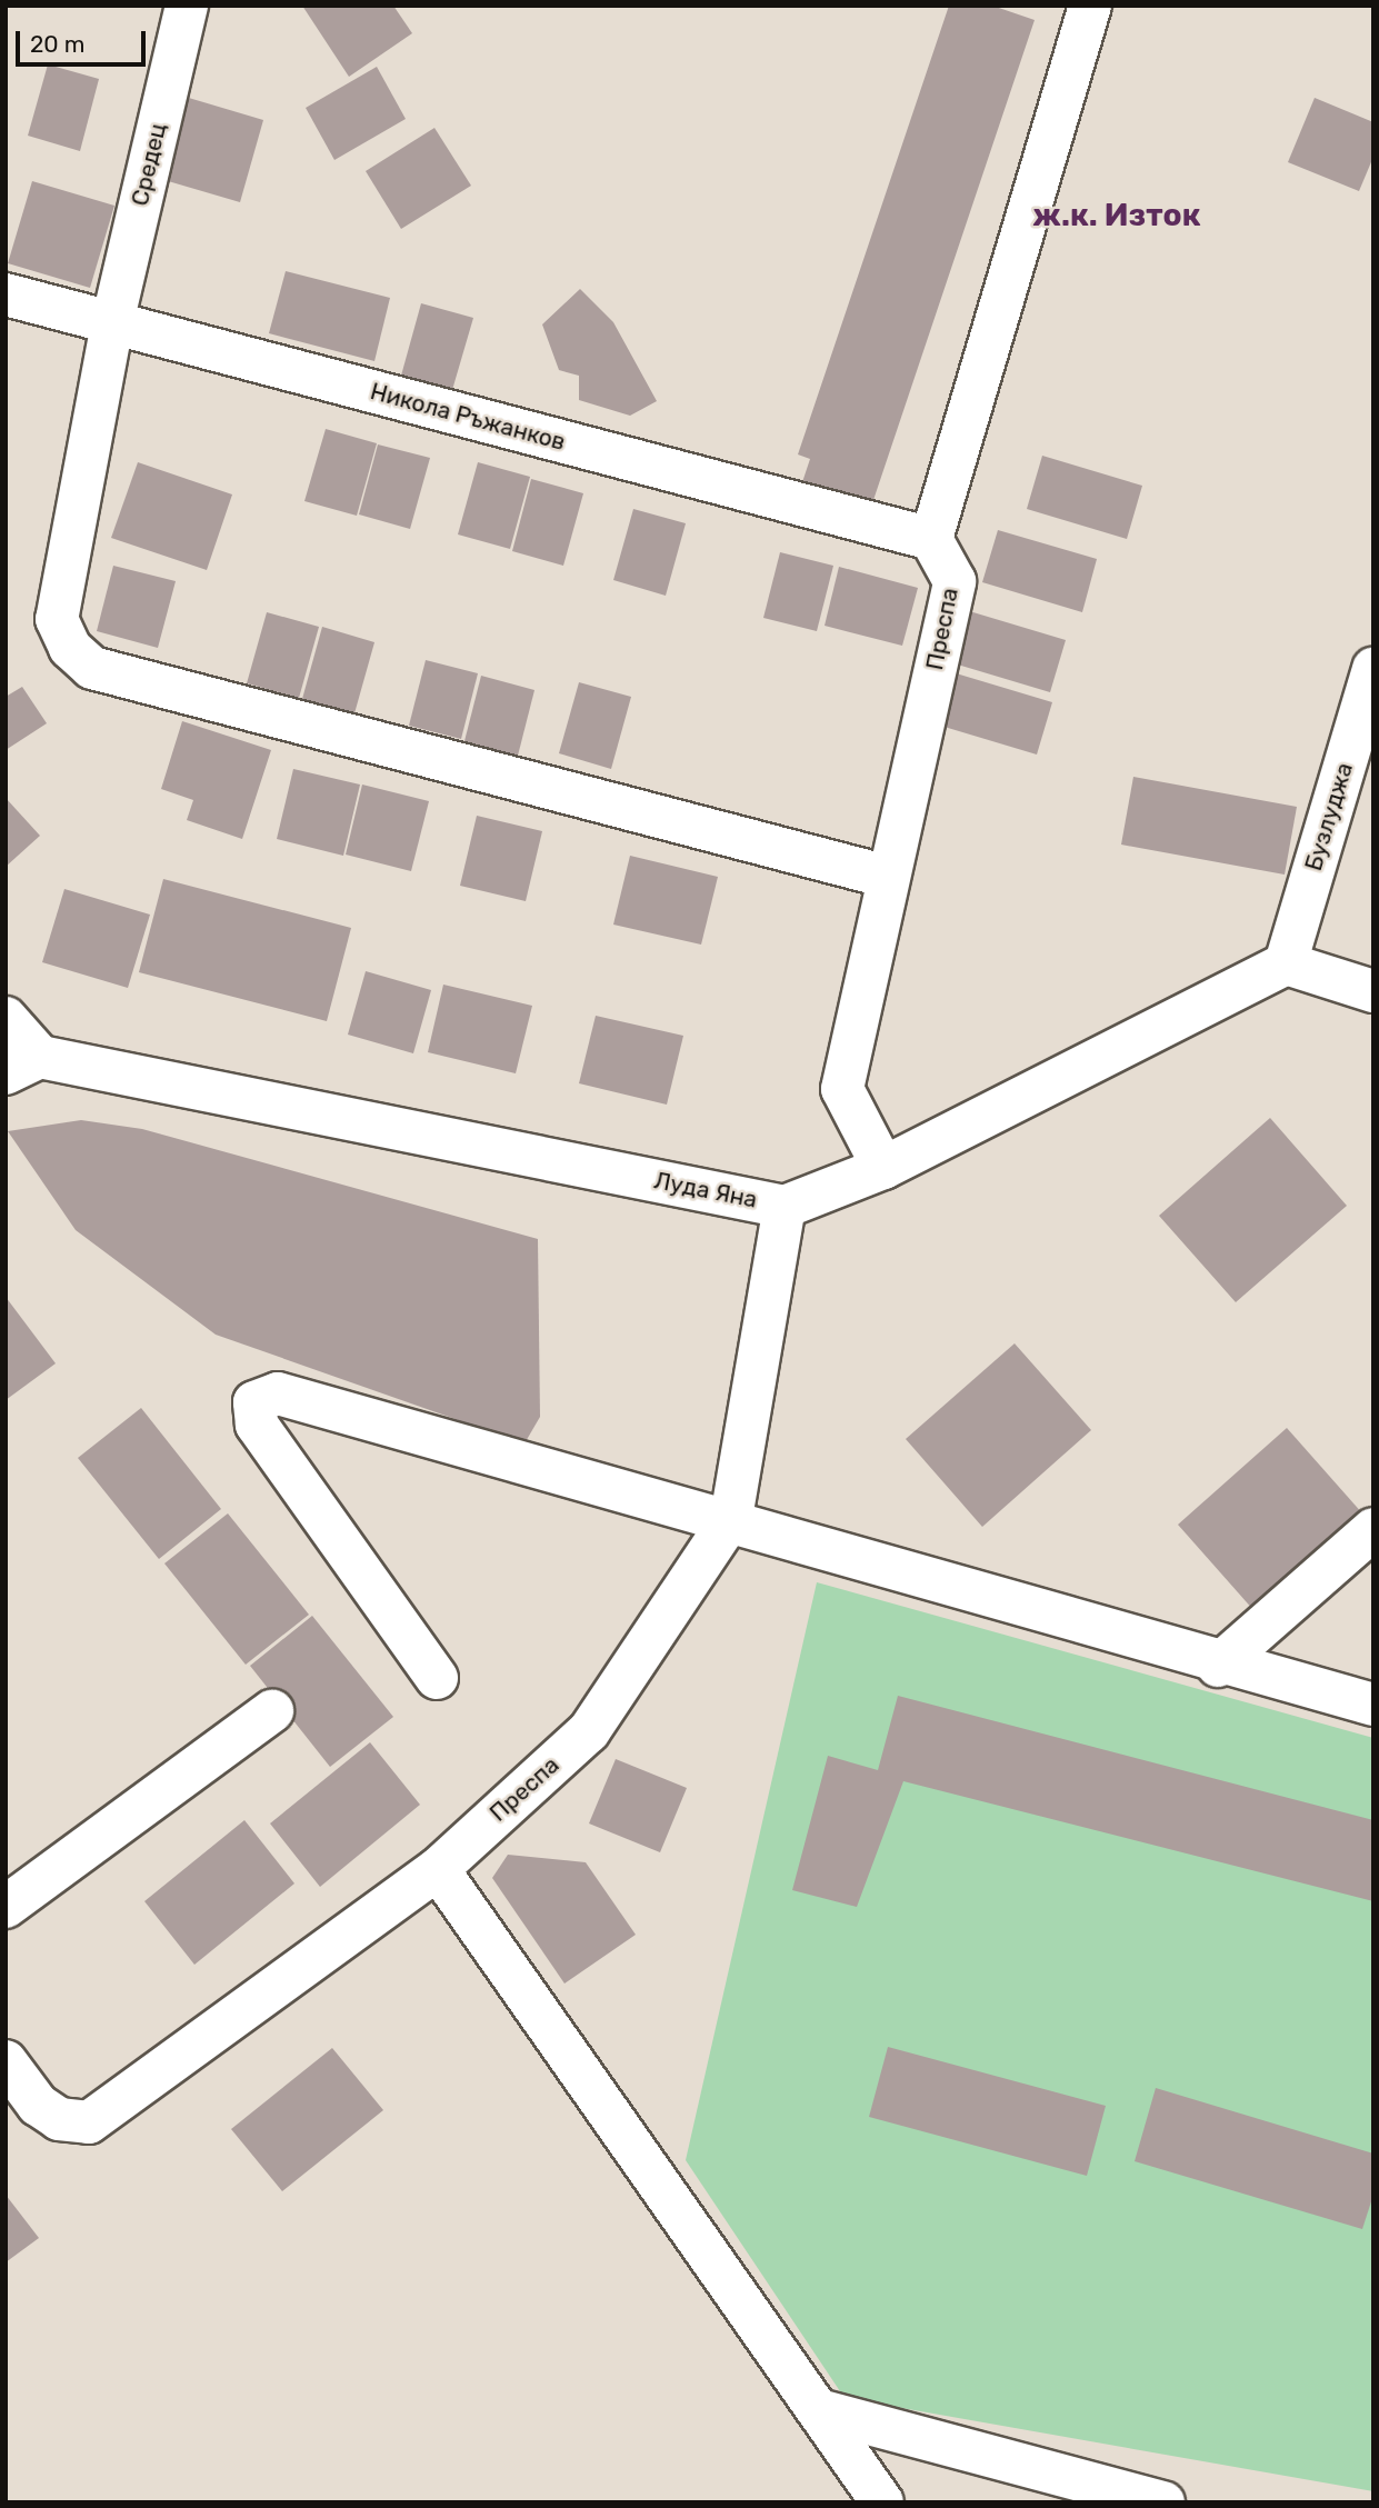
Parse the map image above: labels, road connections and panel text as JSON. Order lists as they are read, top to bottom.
{
  "streets": {
    "street": [
      "Средец",
      "Никола Ръжанков",
      "Преспа",
      "Бузлуджа",
      "Луда Яна"
    ]
  },
  "crossings": [
    ["Средец", "Никола Ръжанков"],
    ["Средец", "Преспа"],
    ["Никола Ръжанков", "Преспа"],
    ["Преспа", "Луда Яна"],
    ["Бузлуджа", "Луда Яна"]
  ],
  "districts": ["ж.к. Изток"],
  "scale_bar": "20 m"
}
